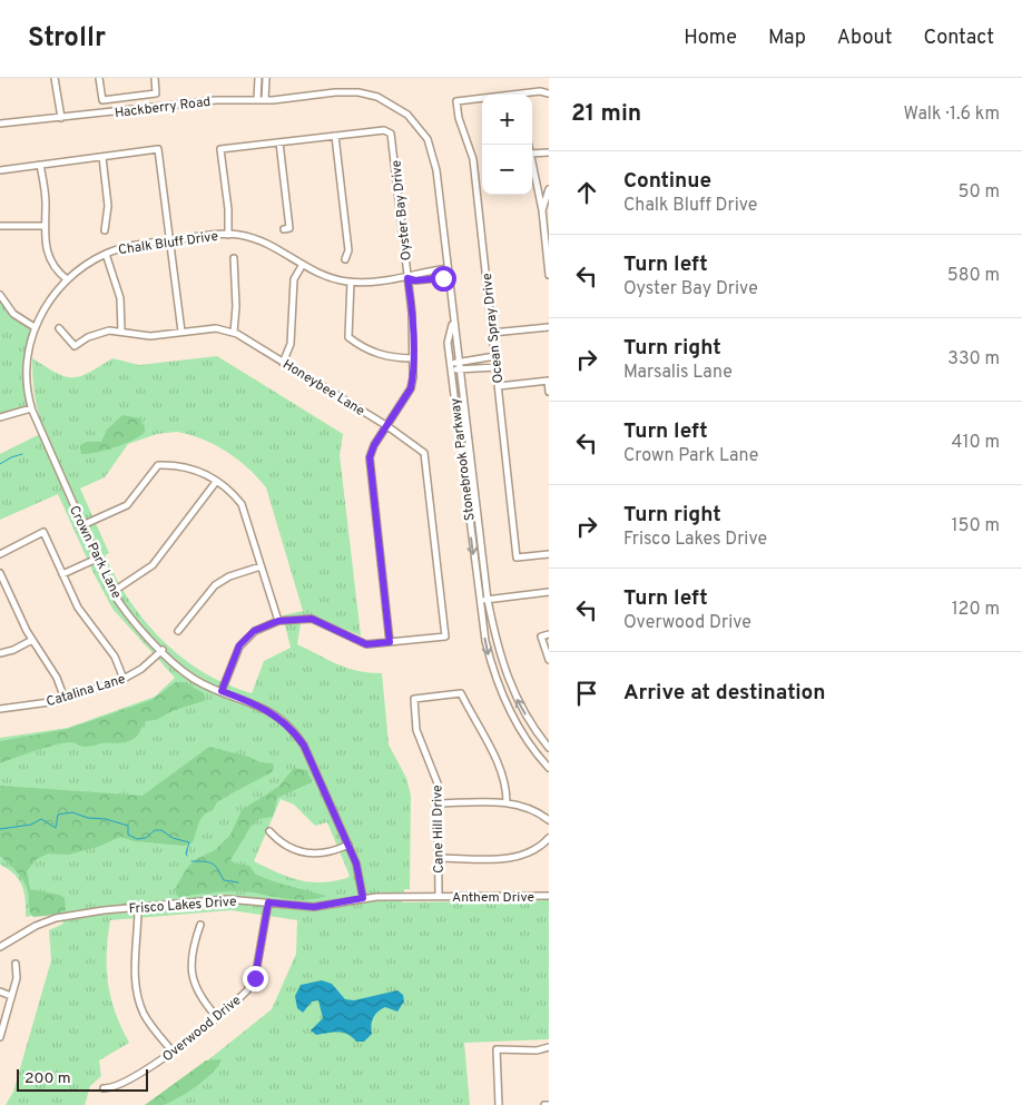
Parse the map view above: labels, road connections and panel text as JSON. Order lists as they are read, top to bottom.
{
  "streets": {
    "street": [
      "Hackberry Road",
      "Oyster Bay Drive",
      "Chalk Bluff Drive",
      "Ocean Spray Drive",
      "Honeybee Lane",
      "Stonebrook Parkway",
      "Crown Park Lane",
      "Catalina Lane",
      "Cane Hill Drive",
      "Anthem Drive",
      "Frisco Lakes Drive",
      "Overwood Drive"
    ]
  },
  "crossings": [
    ["Hackberry Road", "Stonebrook Parkway"],
    ["Oyster Bay Drive", "Chalk Bluff Drive"],
    ["Oyster Bay Drive", "Honeybee Lane"],
    ["Chalk Bluff Drive", "Stonebrook Parkway"],
    ["Chalk Bluff Drive", "Crown Park Lane"],
    ["Crown Park Lane", "Catalina Lane"],
    ["Crown Park Lane", "Frisco Lakes Drive"],
    ["Cane Hill Drive", "Anthem Drive"],
    ["Cane Hill Drive", "Frisco Lakes Drive"],
    ["Anthem Drive", "Frisco Lakes Drive"],
    ["Frisco Lakes Drive", "Overwood Drive"]
  ],
  "scale_bar": "200 m",
  "page": {
    "header": "Strollr",
    "nav": [
      "Home",
      "Map",
      "About",
      "Contact"
    ],
    "heading": ["21 min", "Walk · 1.6 km"],
    "map_buttons": ["+", "−"],
    "list": [
      ["Continue", "Chalk Bluff Drive", "50 m"],
      ["Turn left", "Oyster Bay Drive", "580 m"],
      ["Turn right", "Marsalis Lane", "330 m"],
      ["Turn left", "Crown Park Lane", "410 m"],
      ["Turn right", "Frisco Lakes Drive", "150 m"],
      ["Turn left", "Overwood Drive", "120 m"],
      "Arrive at destination"
    ],
    "scale": "200 m"
  }
}
